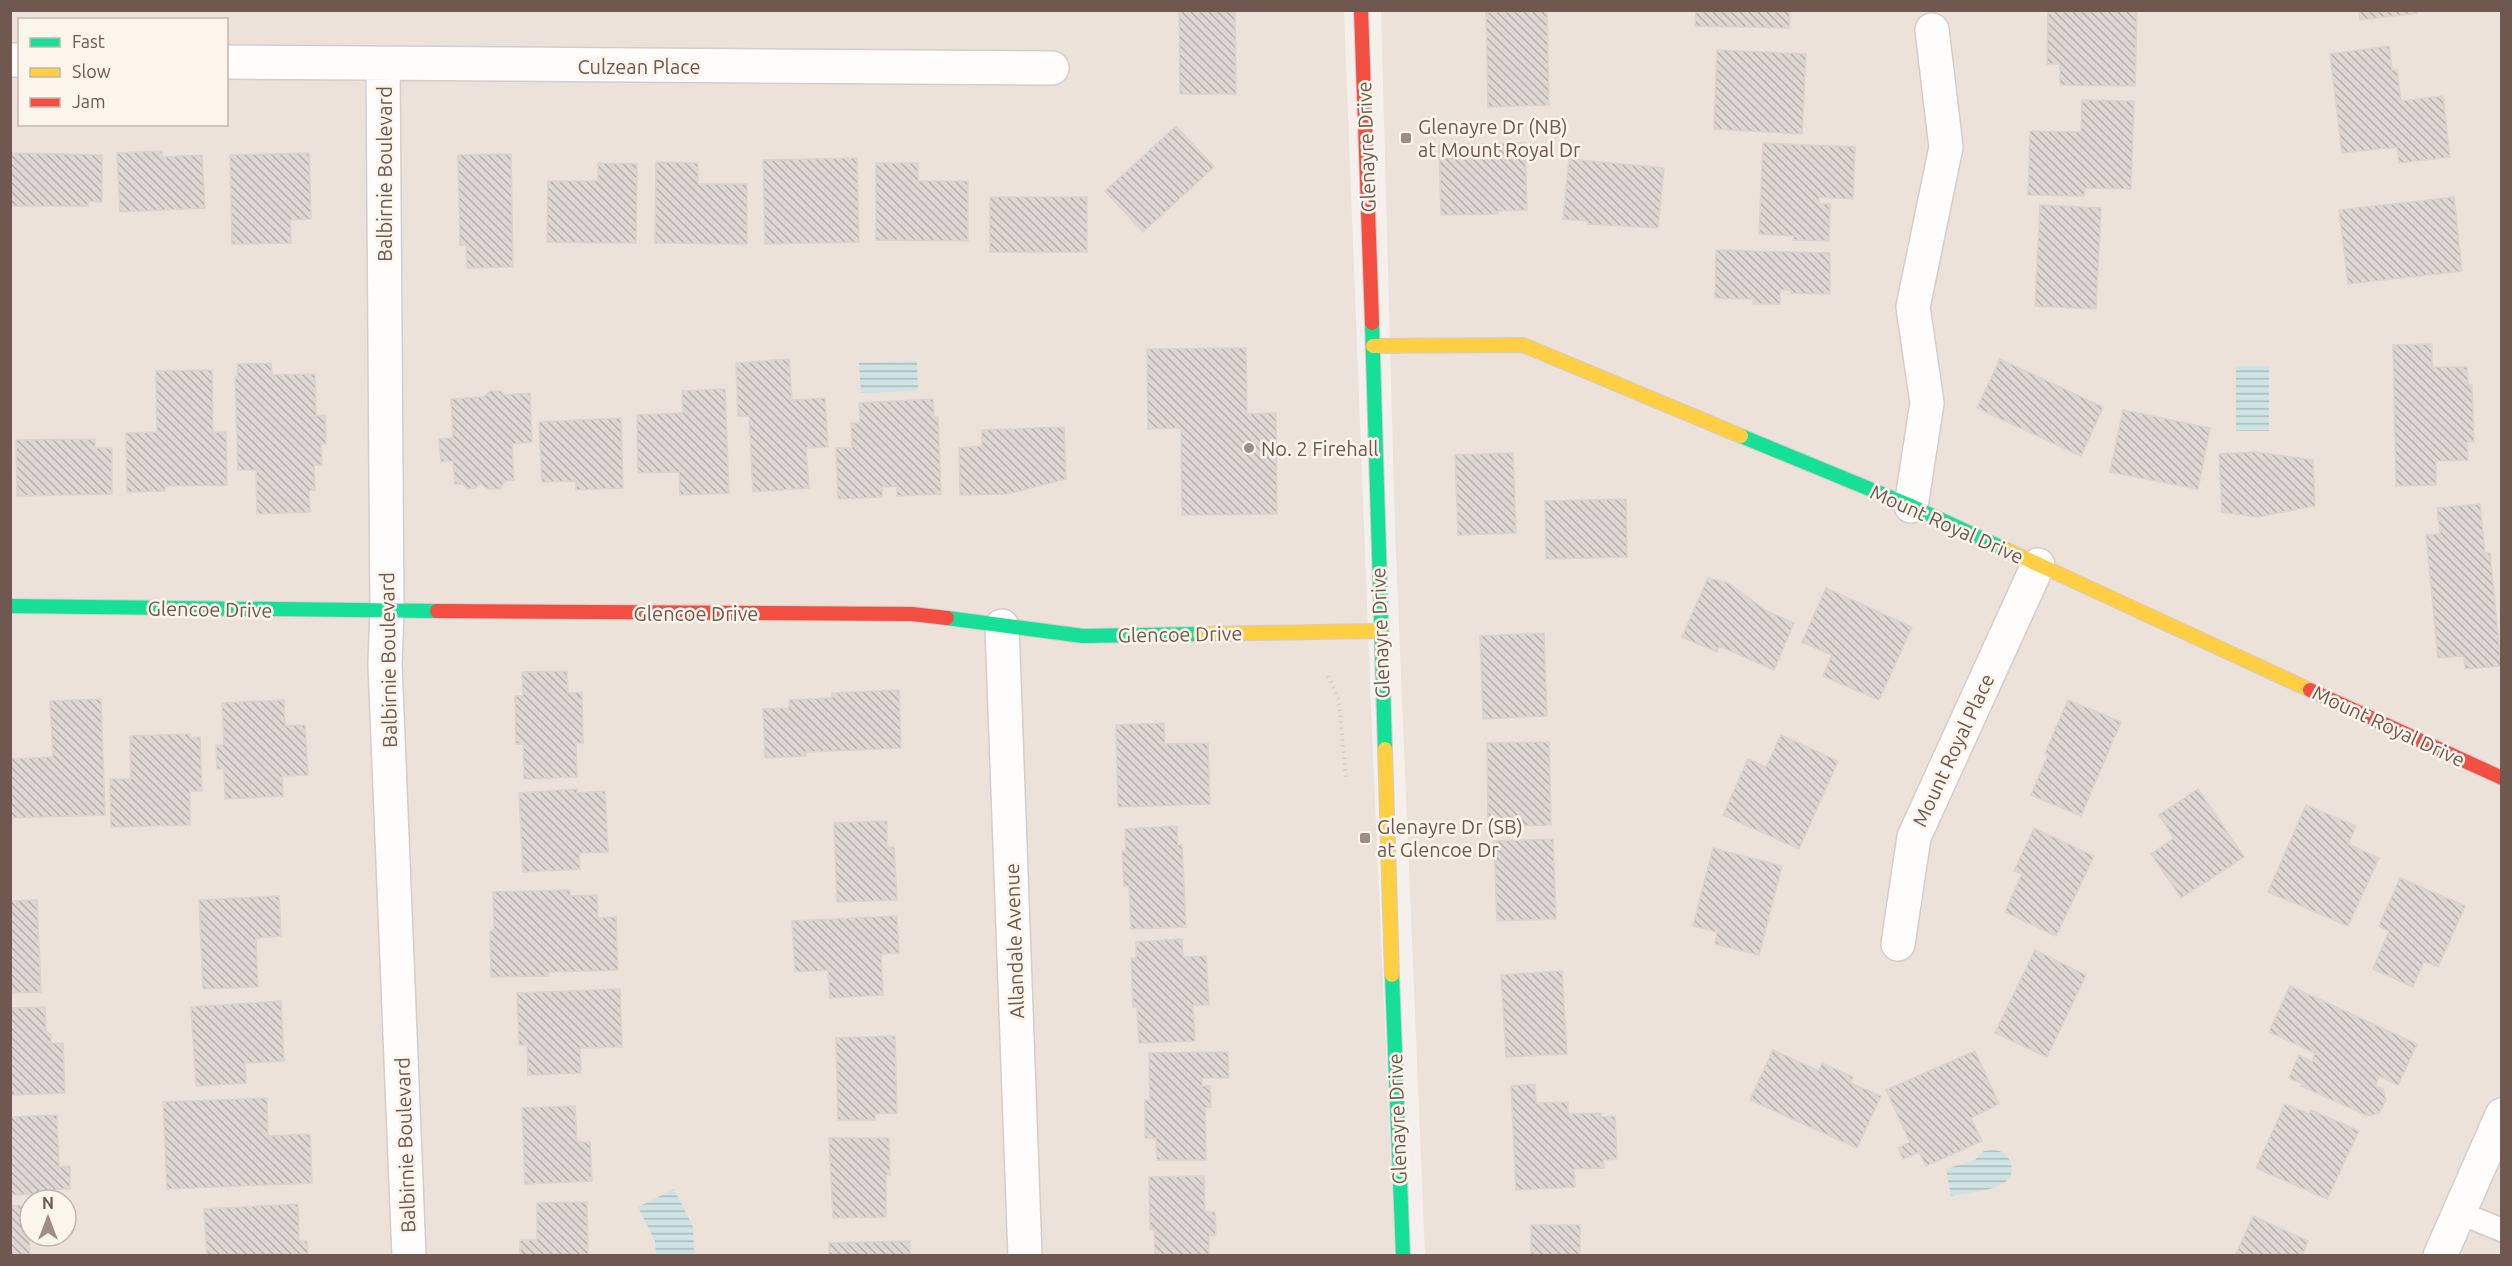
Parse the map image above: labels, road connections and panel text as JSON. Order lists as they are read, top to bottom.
{
  "streets": {
    "street": [
      "Culzean Place",
      "Glenayre Drive",
      "Balbirnie Boulevard",
      "Mount Royal Drive",
      "Glencoe Drive",
      "Mount Royal Place",
      "Allandale Avenue"
    ]
  },
  "crossings": [
    ["Culzean Place", "Balbirnie Boulevard"],
    ["Glenayre Drive", "Mount Royal Drive"],
    ["Glenayre Drive", "Glencoe Drive"],
    ["Balbirnie Boulevard", "Glencoe Drive"],
    ["Mount Royal Drive", "Mount Royal Place"],
    ["Glencoe Drive", "Allandale Avenue"]
  ],
  "places": {
    "transit": ["Glenayre Dr (NB) at Mount Royal Dr", "Glenayre Dr (SB) at Glencoe Dr"],
    "other": ["No. 2 Firehall"]
  },
  "legend": ["Fast", "Slow", "Jam"],
  "north": "top"
}
